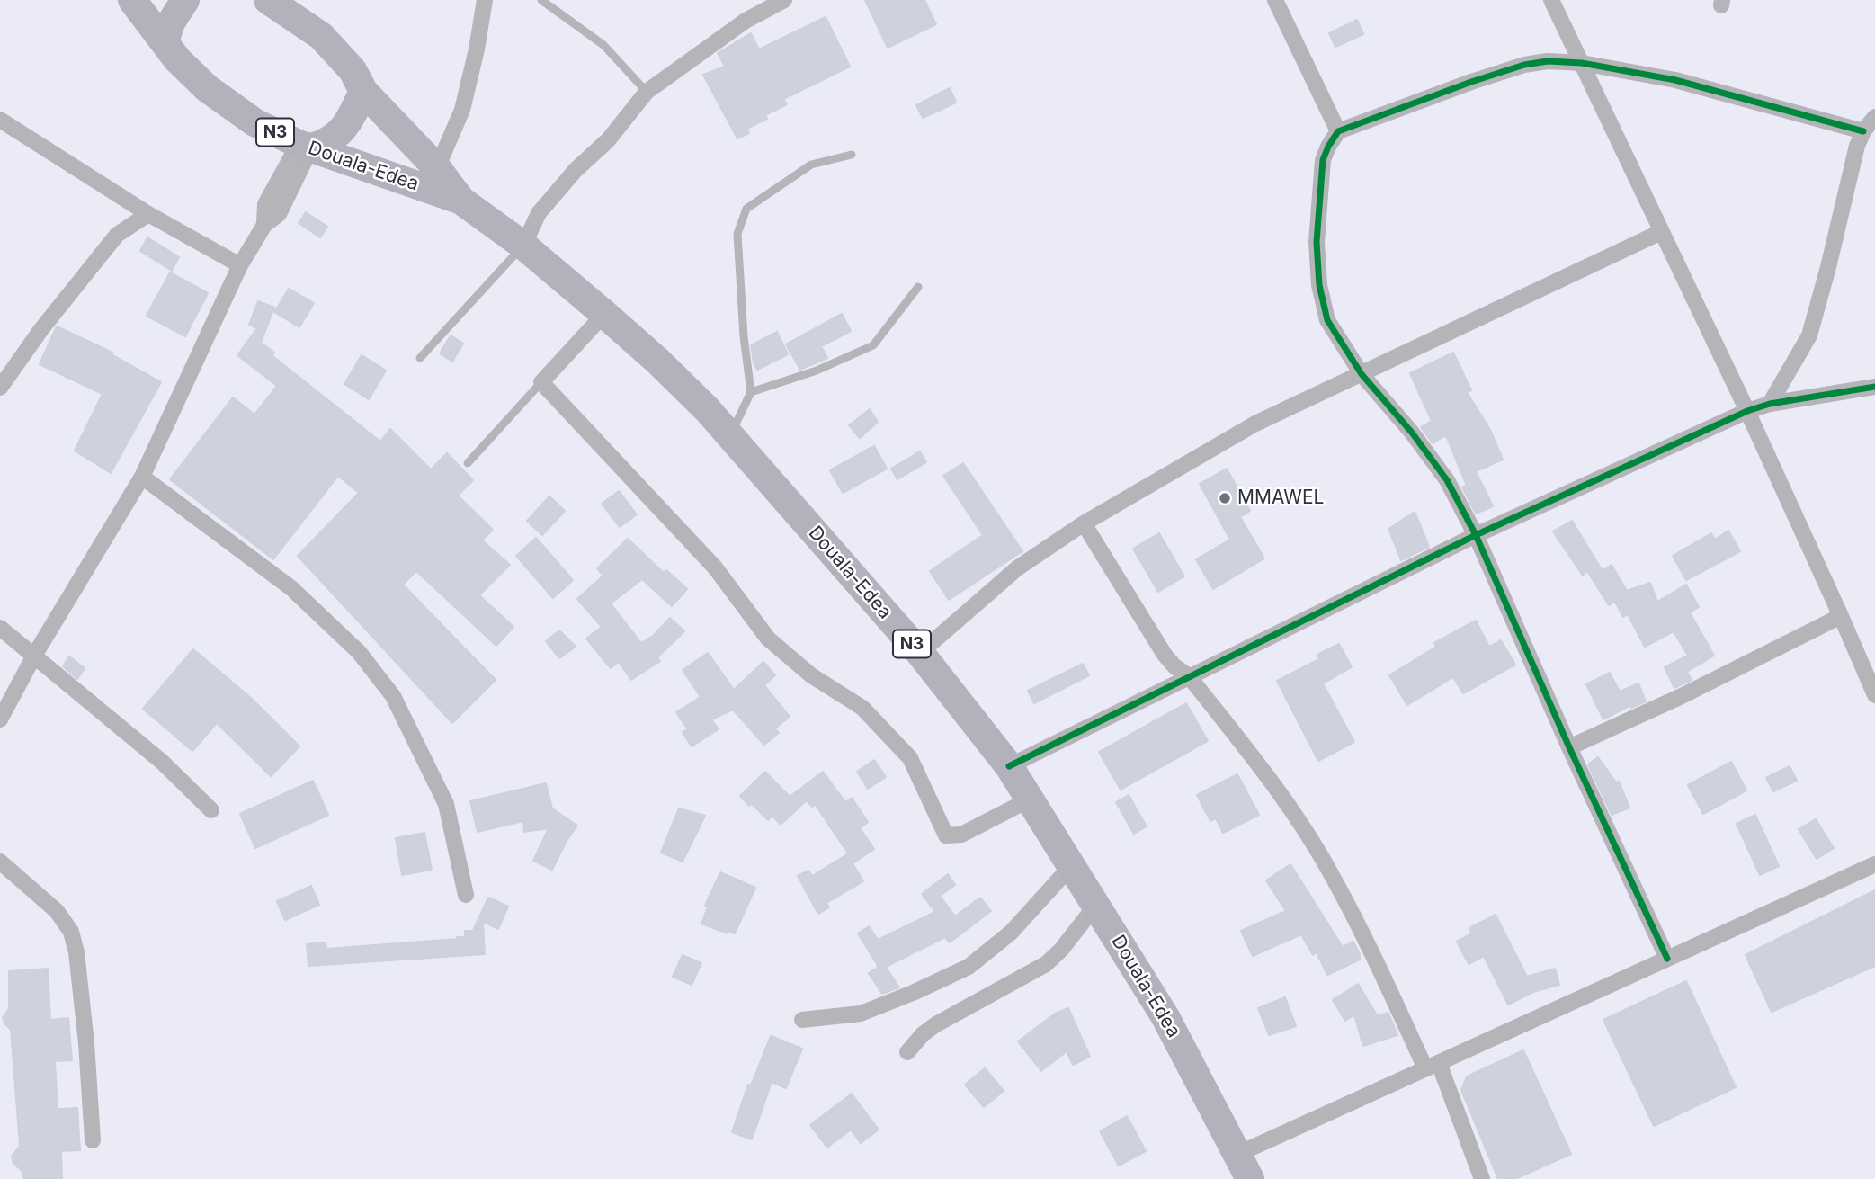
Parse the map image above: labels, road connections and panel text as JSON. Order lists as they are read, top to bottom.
{
  "streets": {
    "highway": ["N3", "Douala-Edea"]
  },
  "places": ["MMAWEL"]
}
